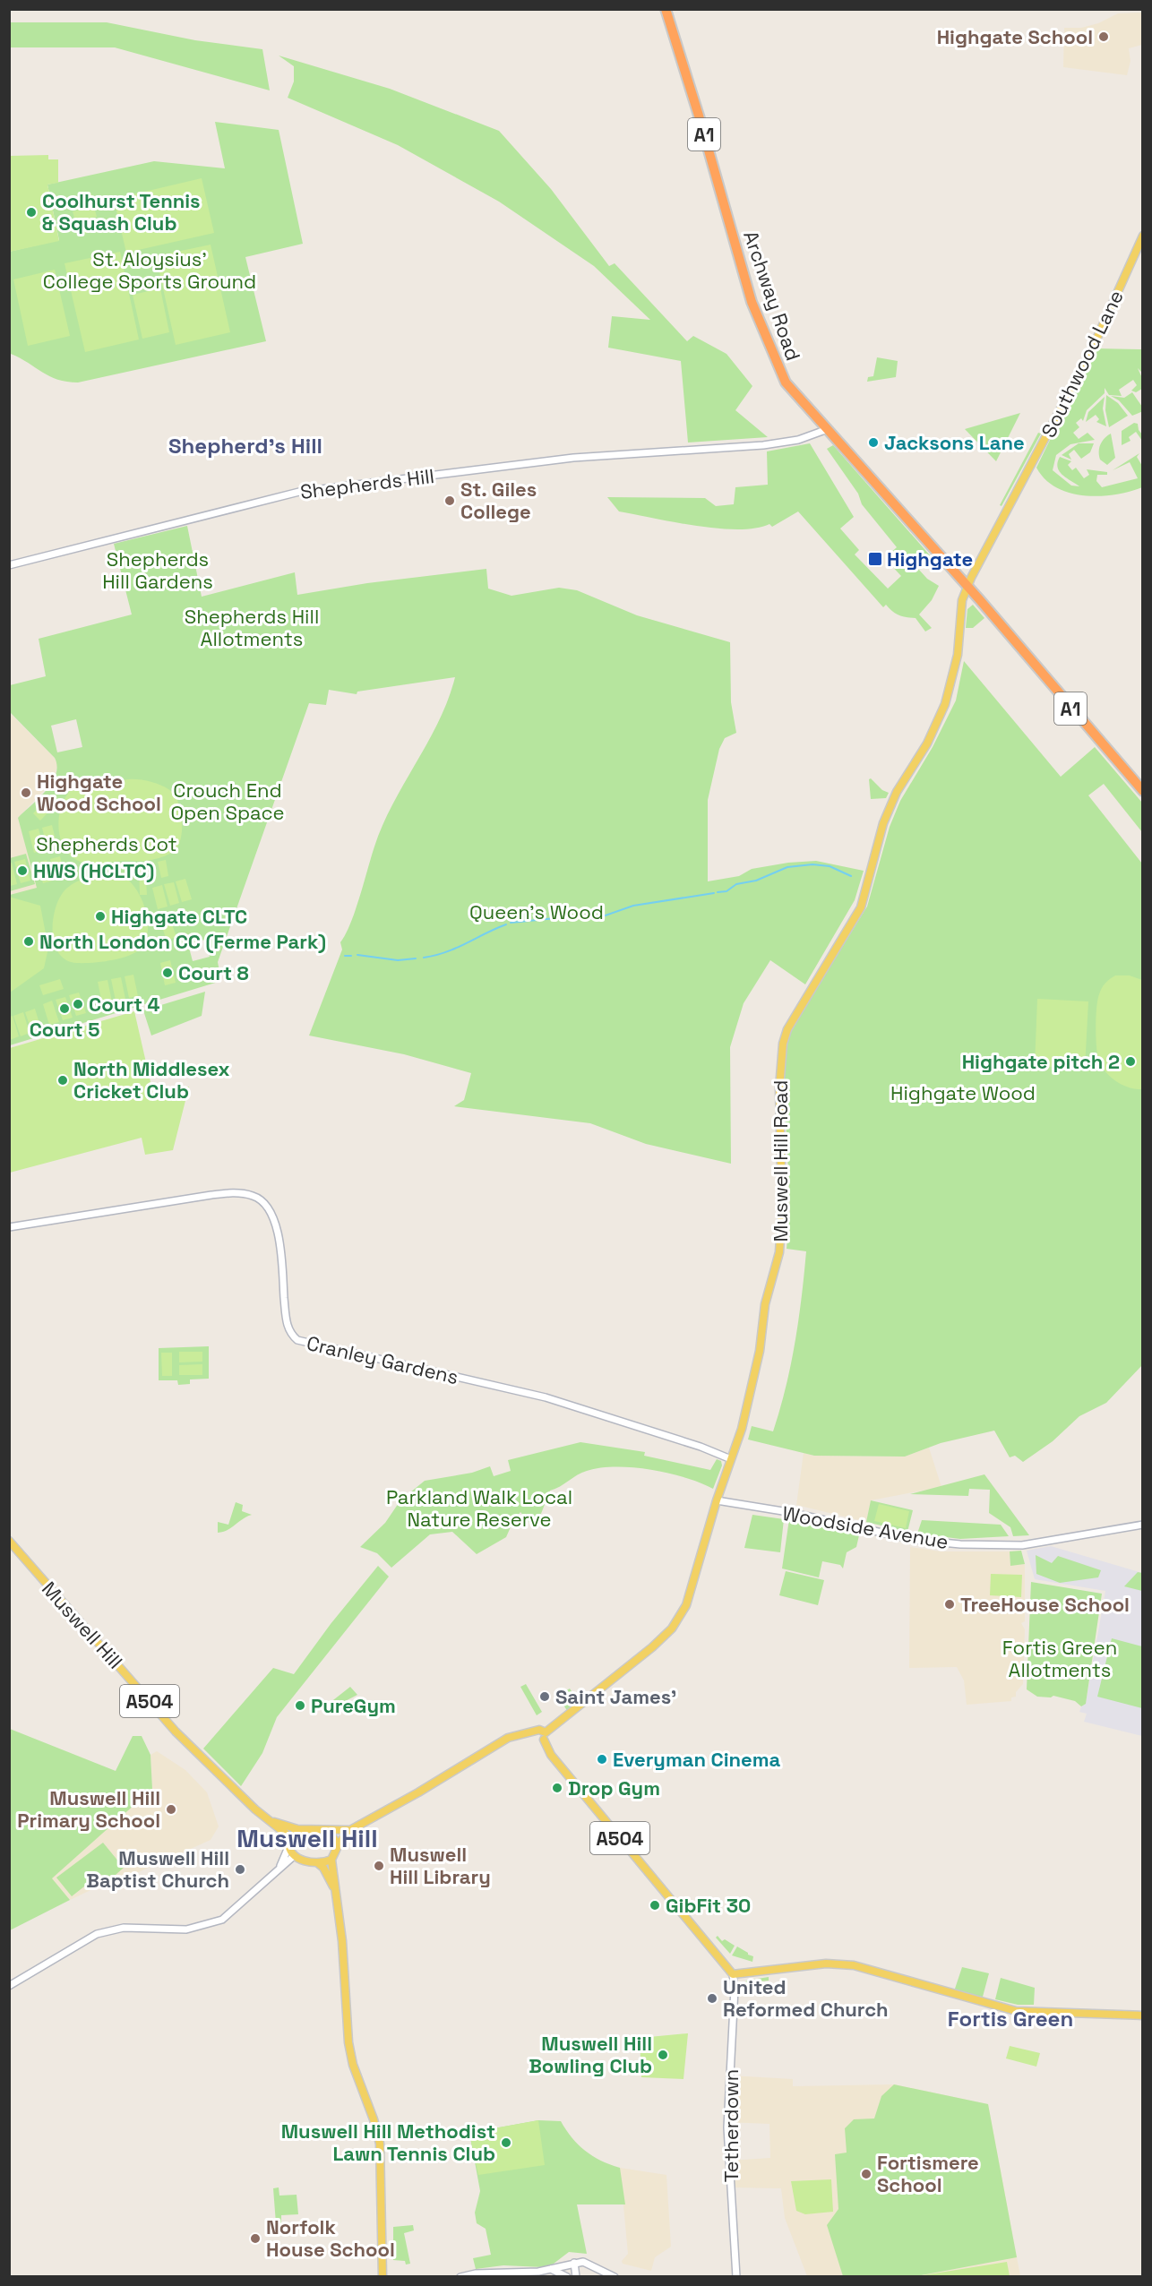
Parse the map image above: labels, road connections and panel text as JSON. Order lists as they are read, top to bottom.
{
  "streets": {
    "highway": ["A1", "Archway Road"],
    "main road": [
      "Southwood Lane",
      "Muswell Hill Road",
      "Muswell Hill",
      "A504"
    ],
    "street": [
      "Shepherds Hill",
      "Cranley Gardens",
      "Woodside Avenue",
      "Tetherdown"
    ]
  },
  "crossings": [
    ["Archway Road", "Southwood Lane"],
    ["Archway Road", "Shepherds Hill"],
    ["Archway Road", "Muswell Hill Road"],
    ["Southwood Lane", "Muswell Hill Road"],
    ["Muswell Hill Road", "Cranley Gardens"],
    ["Muswell Hill Road", "Woodside Avenue"],
    ["Muswell Hill Road", "A504"],
    ["Muswell Hill", "A504"],
    ["A504", "Tetherdown"]
  ],
  "districts": ["Shepherd's Hill", "Muswell Hill", "Fortis Green"],
  "parks": [
    "St. Aloysius' College Sports Ground",
    "Shepherds Hill Gardens",
    "Shepherds Hill Allotments",
    "Crouch End Open Space",
    "Shepherds Cot",
    "Queen’s Wood",
    "Highgate Wood",
    "Parkland Walk Local Nature Reserve",
    "Fortis Green Allotments"
  ],
  "places": {
    "other": [
      "Highgate School",
      "Coolhurst Tennis & Squash Club",
      "Jacksons Lane",
      "St. Giles College",
      "Highgate Wood School",
      "HWS (HCLTC)",
      "Highgate CLTC",
      "North London CC (Ferme Park)",
      "Court 8",
      "Court 4",
      "Court 5",
      "Highgate pitch 2",
      "North Middlesex Cricket Club",
      "TreeHouse School",
      "Saint James'",
      "PureGym",
      "Everyman Cinema",
      "Drop Gym",
      "Muswell Hill Primary School",
      "Muswell Hill Library",
      "Muswell Hill Baptist Church",
      "GibFit 30",
      "United Reformed Church",
      "Muswell Hill Bowling Club",
      "Muswell Hill Methodist Lawn Tennis Club",
      "Fortismere School",
      "Norfolk House School"
    ],
    "transit": ["Highgate"]
  }
}
